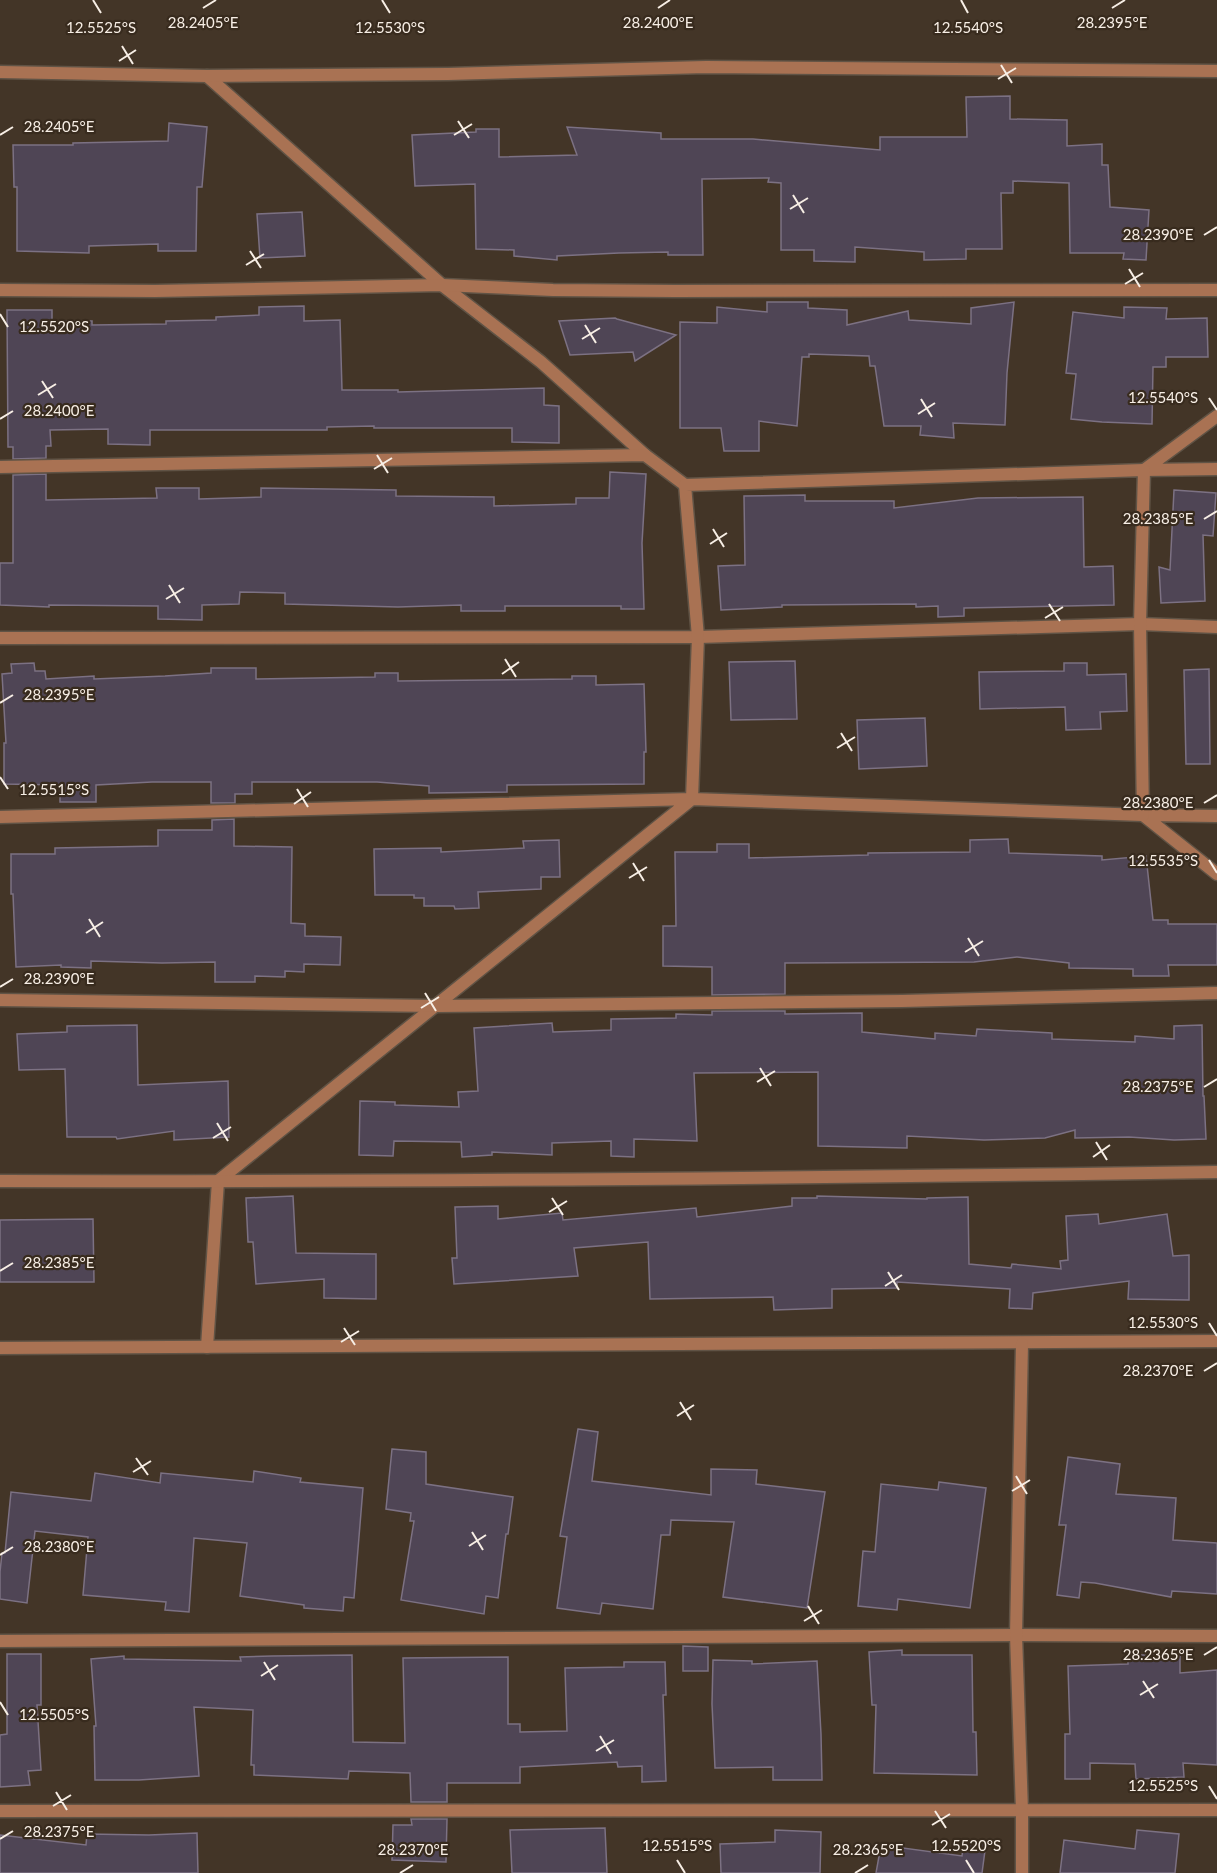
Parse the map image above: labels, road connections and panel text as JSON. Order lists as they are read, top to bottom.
{
  "coordinates": [
    "28.2405°E",
    "28.2400°E",
    "28.2395°E",
    "12.5540°S",
    "12.5525°S",
    "12.5530°S",
    "28.2390°E",
    "12.5520°S",
    "28.2385°E",
    "12.5515°S",
    "28.2380°E",
    "12.5535°S",
    "28.2375°E",
    "28.2370°E",
    "28.2365°E",
    "12.5505°S"
  ]
}
